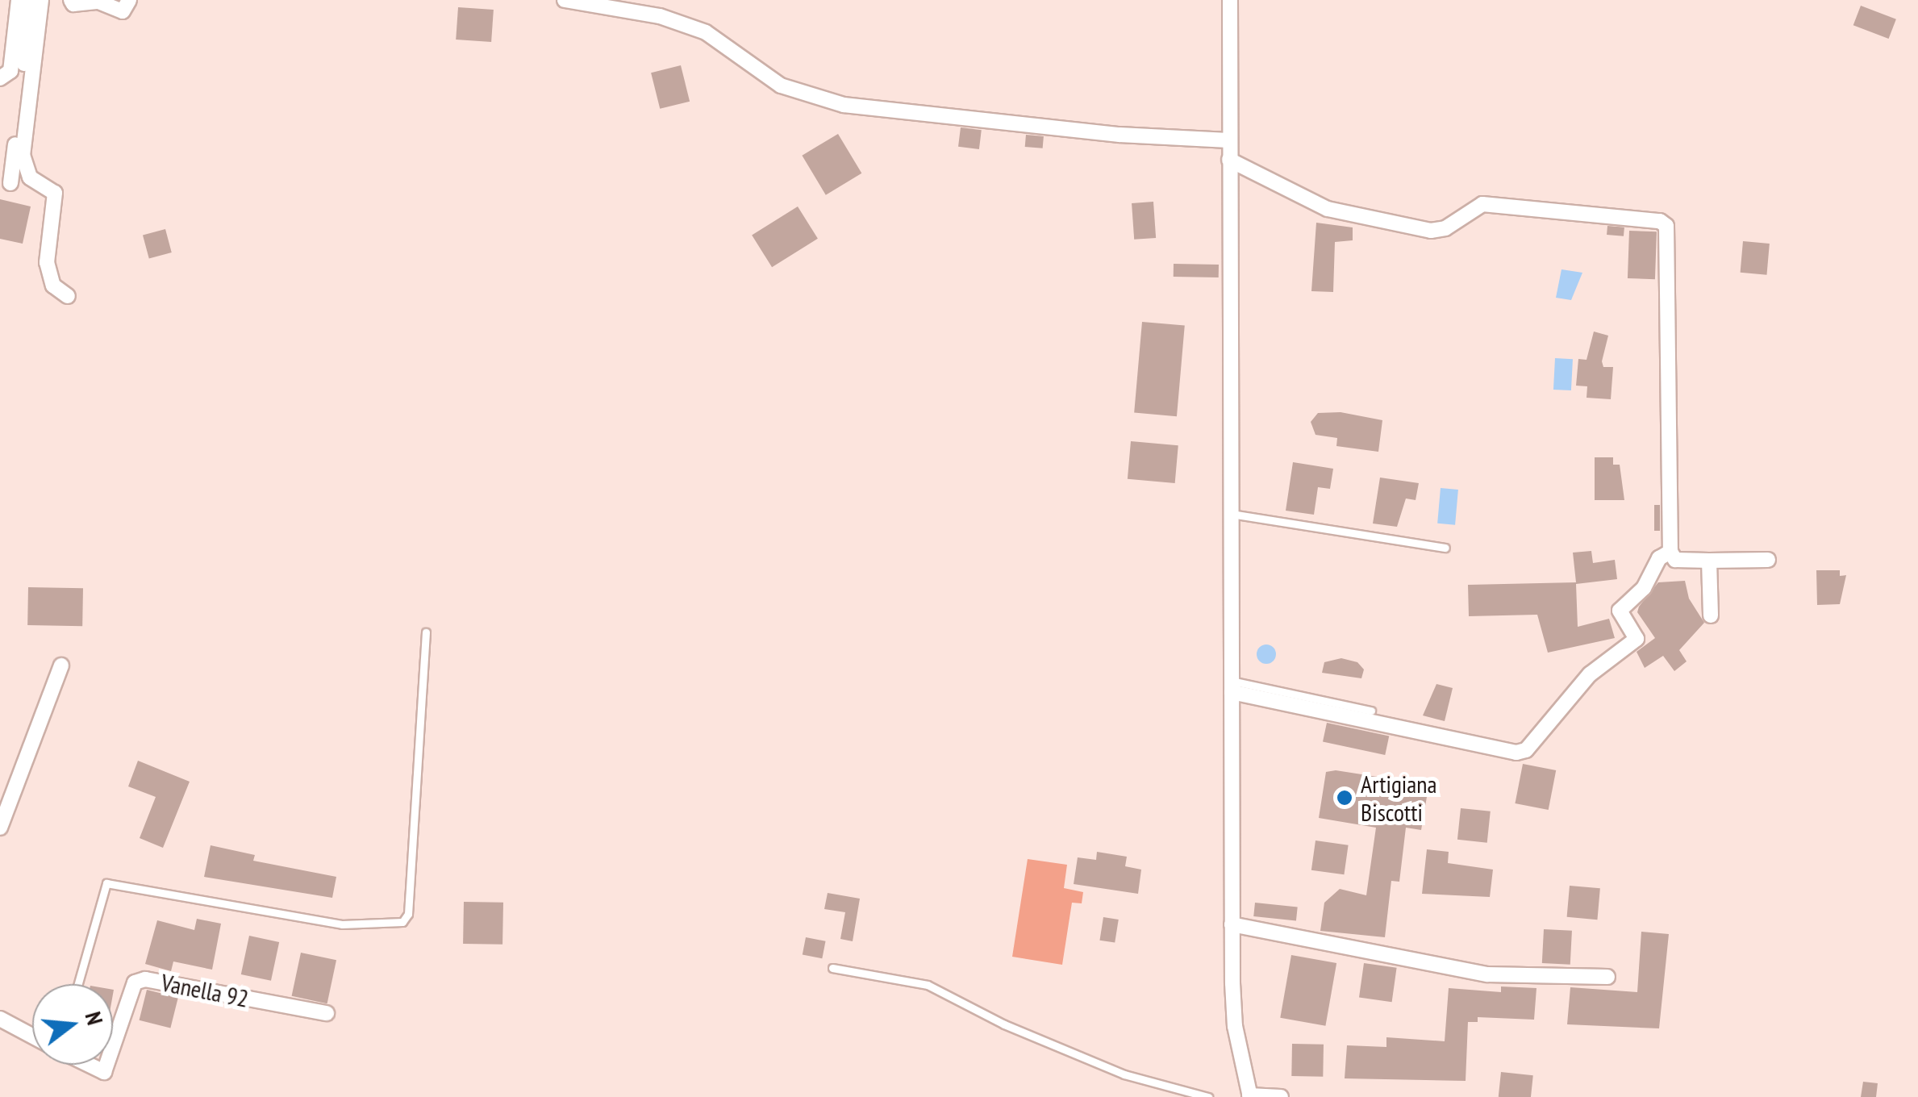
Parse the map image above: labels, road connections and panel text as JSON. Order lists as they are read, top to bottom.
{
  "streets": {
    "street": ["Vanella 92"]
  },
  "places": ["Artigiana Biscotti"],
  "north": "right"
}
